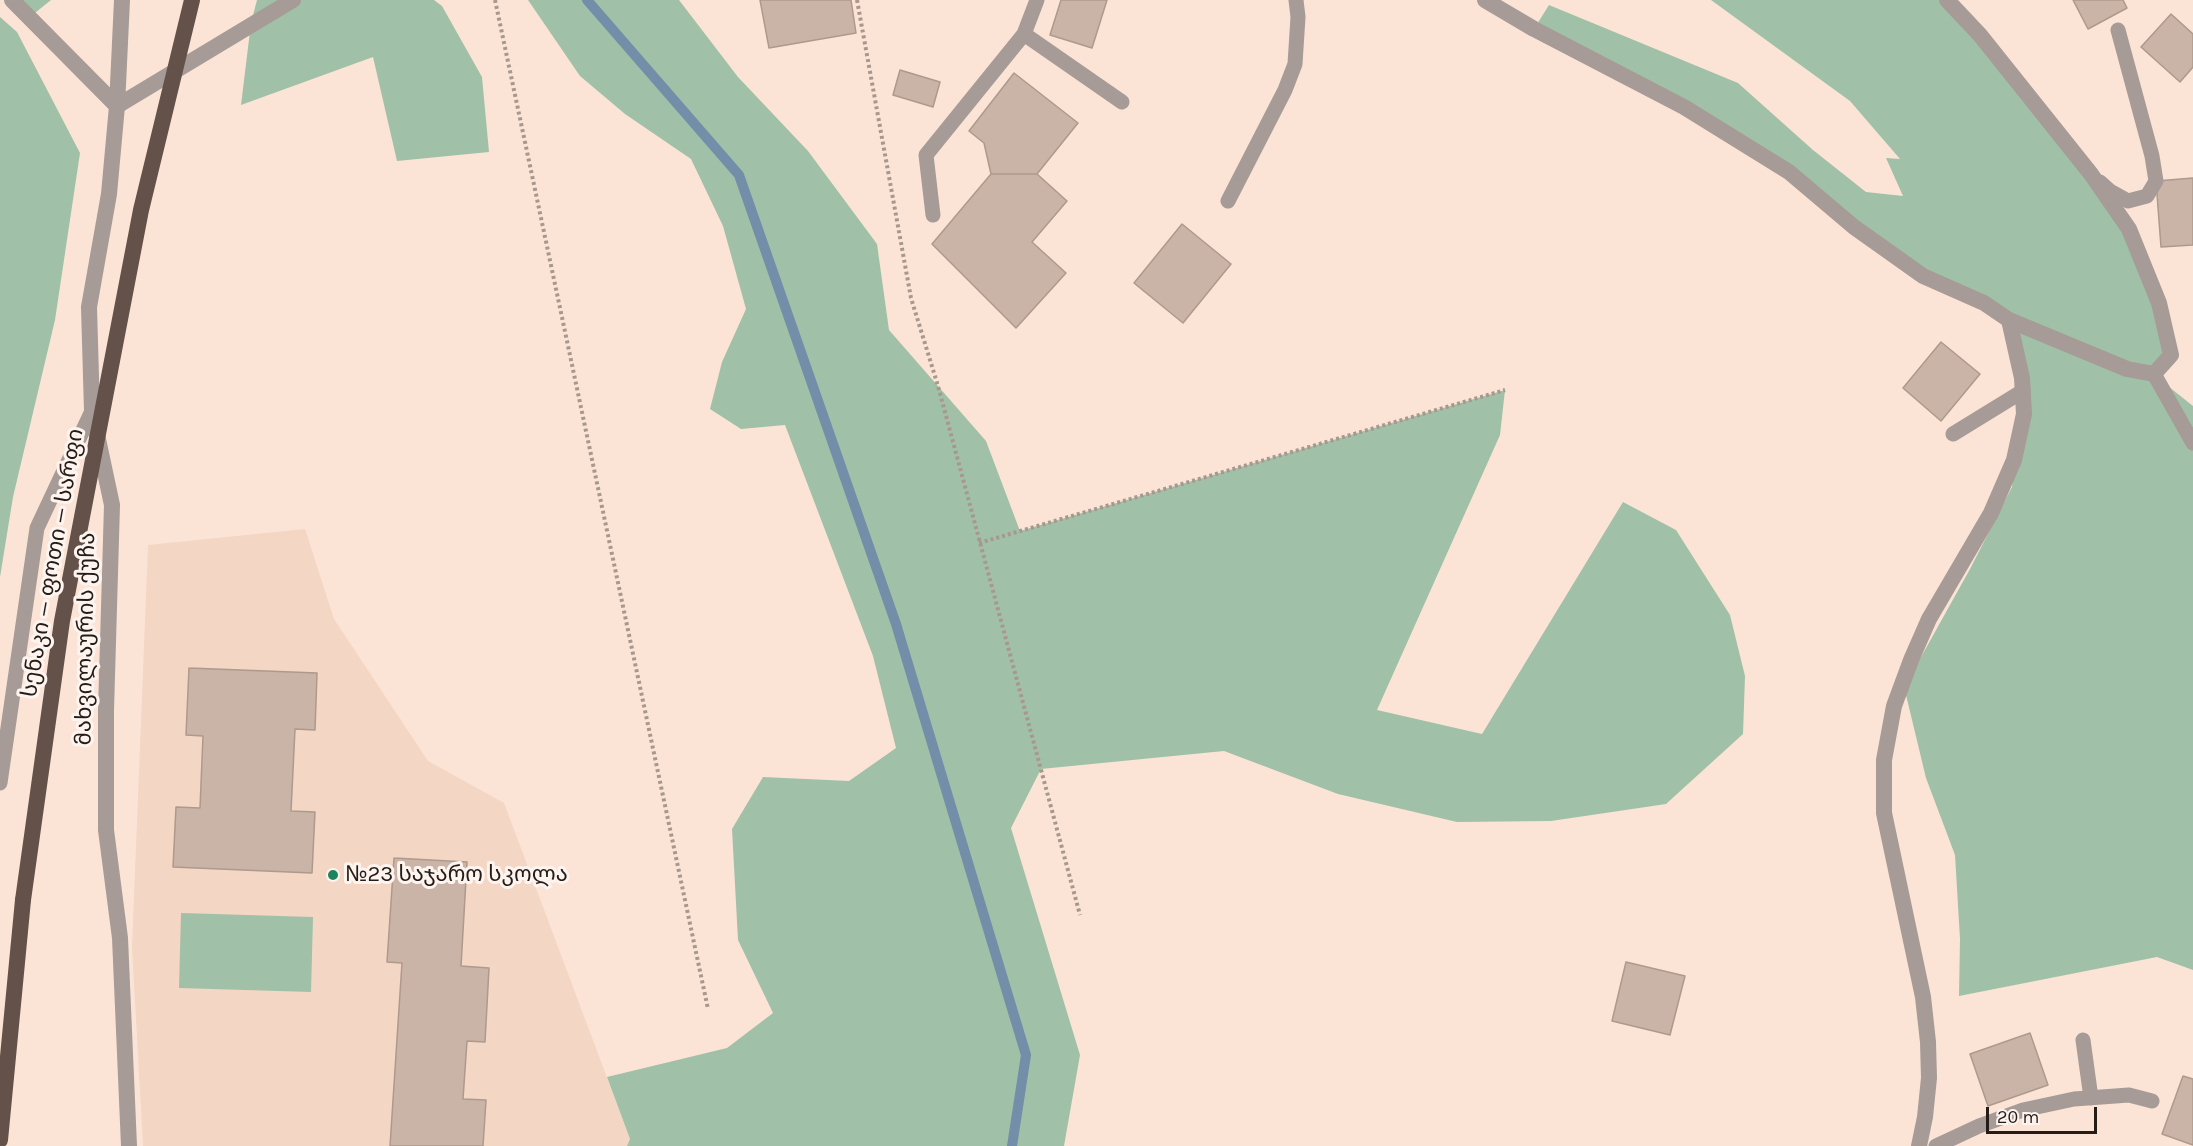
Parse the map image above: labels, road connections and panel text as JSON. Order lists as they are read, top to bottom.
{
  "streets": {
    "highway": ["სენაკი — ფოთი — სარფი"],
    "street": ["მახვილაურის ქუჩა"]
  },
  "places": ["№23 საჯარო სკოლა"],
  "scale_bar": "20 m"
}
